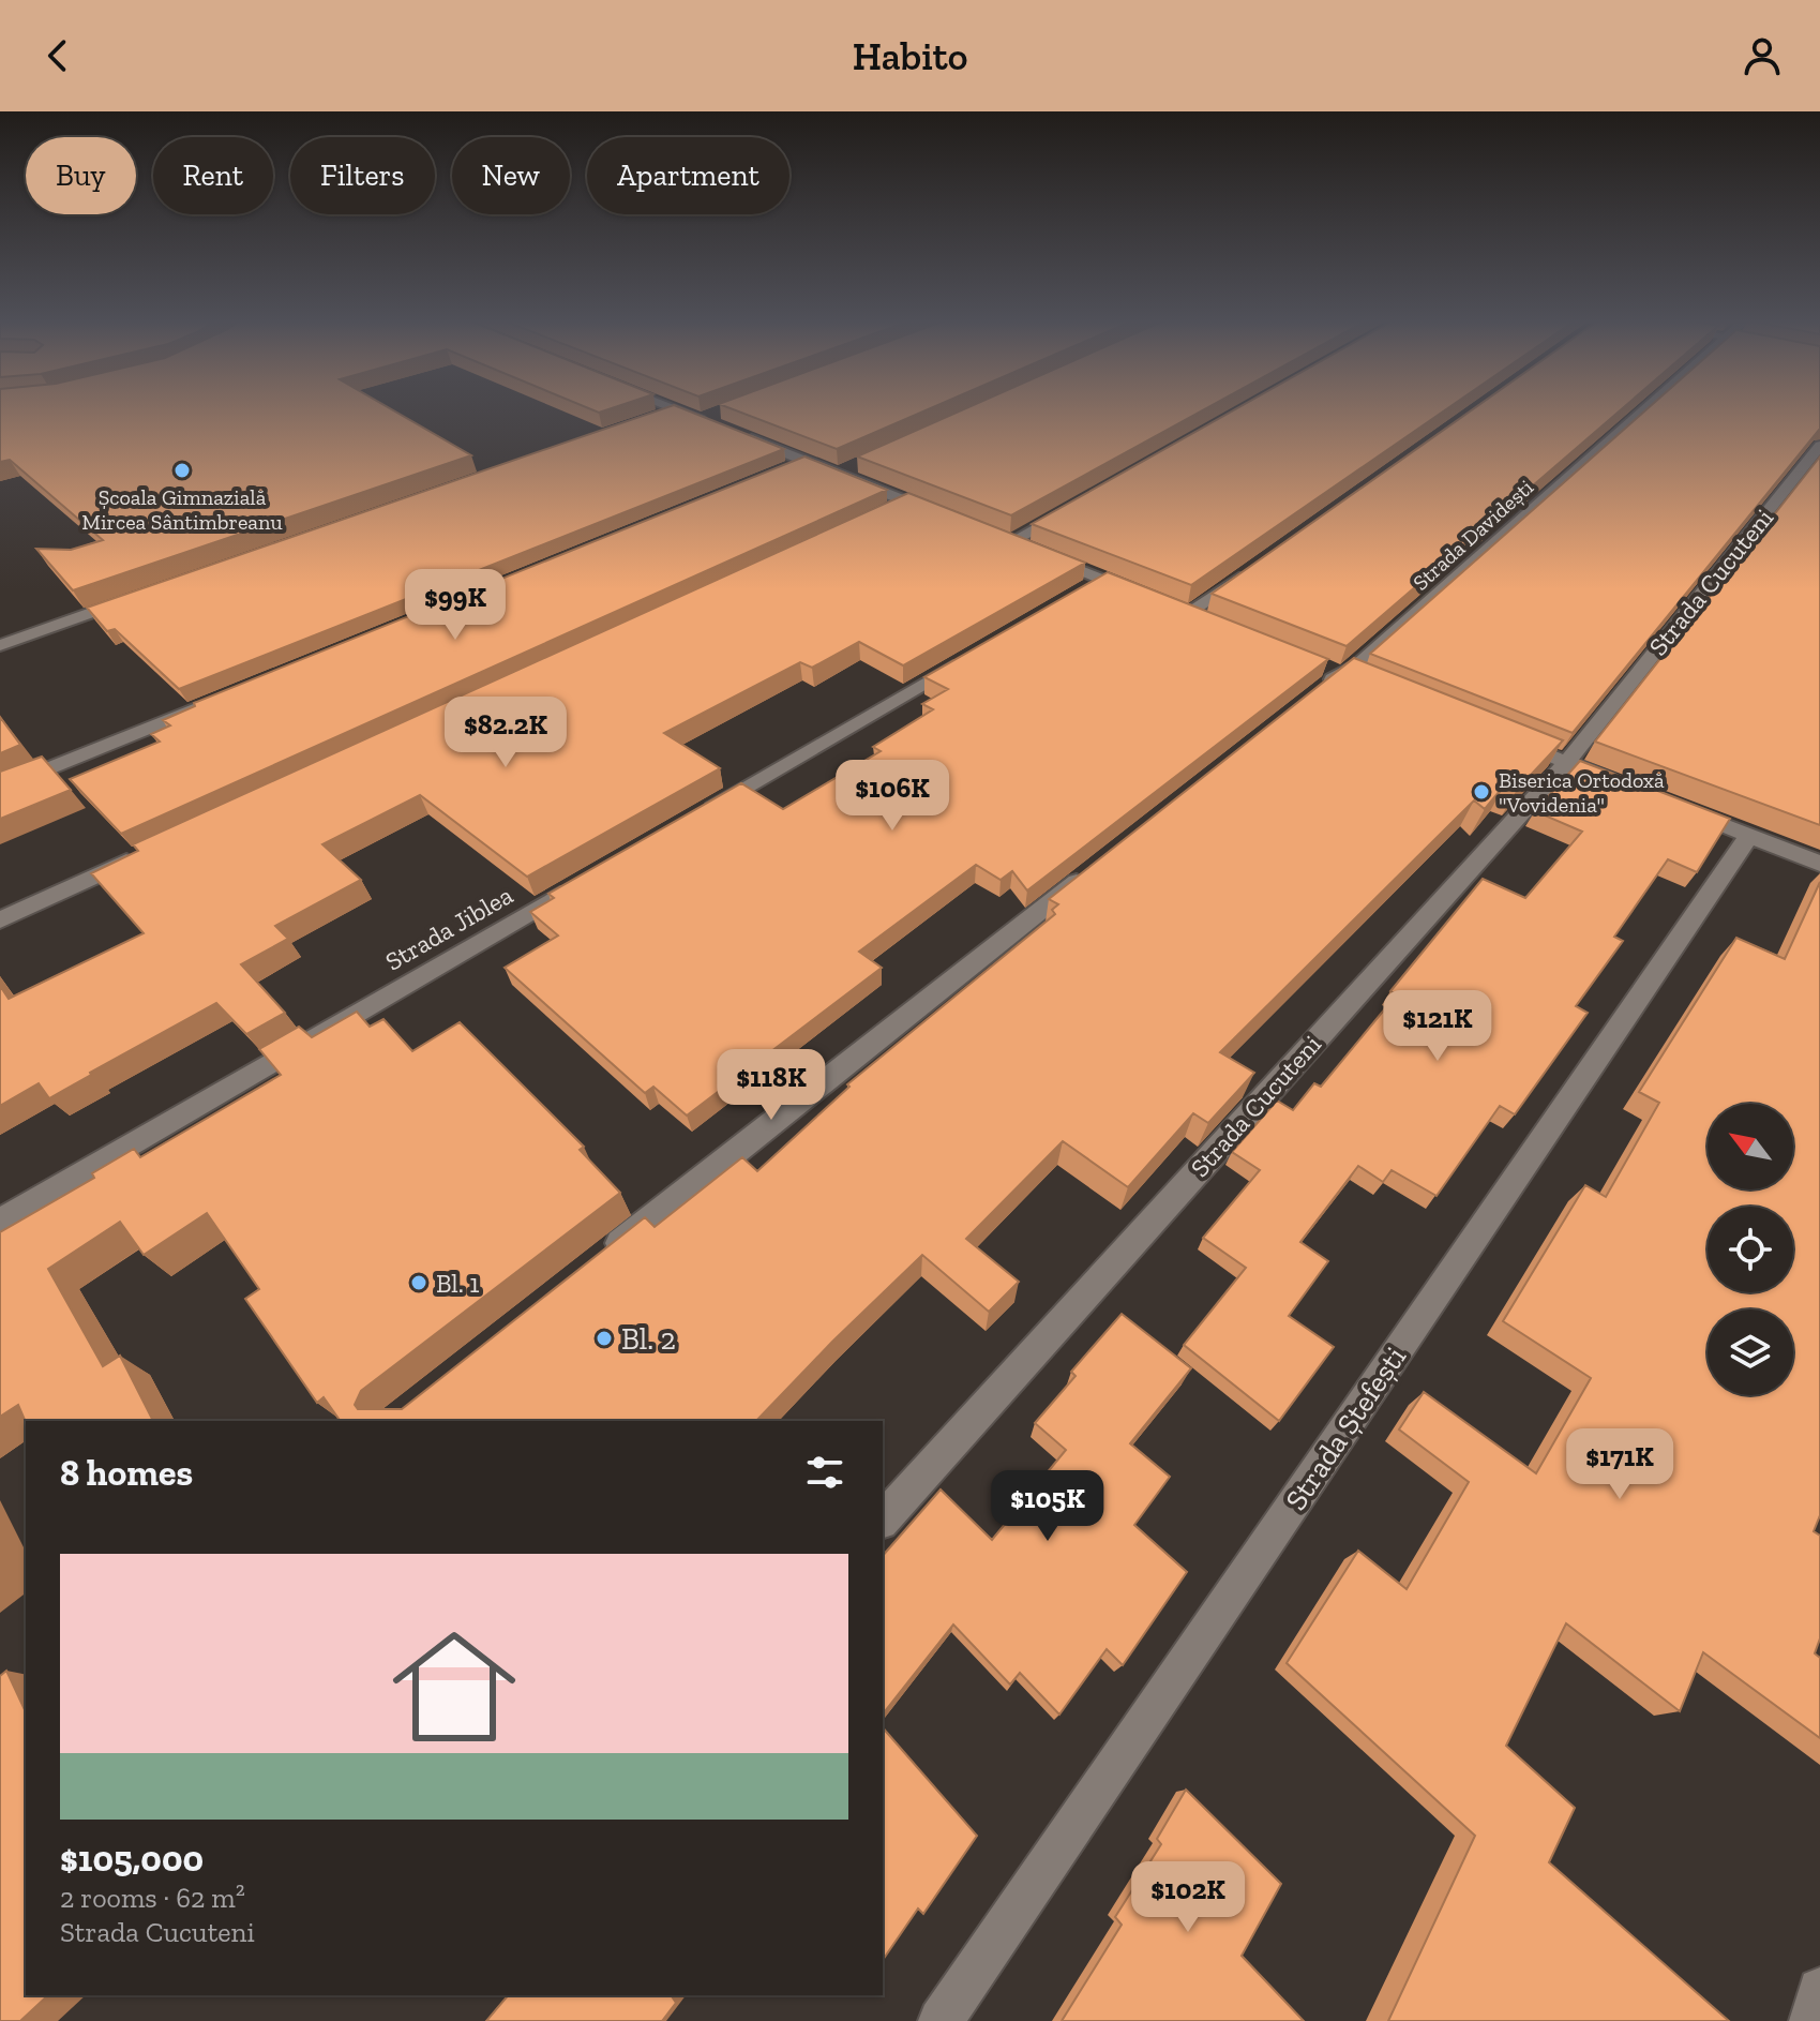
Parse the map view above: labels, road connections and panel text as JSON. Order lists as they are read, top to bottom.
{
  "streets": {
    "street": [
      "Strada Davidești",
      "Strada Cucuteni",
      "Strada Jiblea",
      "Strada Ștefești"
    ]
  },
  "places": [
    "Școala Gimnazială Mircea Sântimbreanu",
    "Biserica Ortodoxă \"Vovidenia\"",
    "Bl. 1",
    "Bl. 2"
  ],
  "north": "top left",
  "page": {
    "header": "Habito",
    "chip": [
      "Buy",
      "Rent",
      "Filters",
      "New",
      "Apartment"
    ],
    "price": [
      "$99K",
      "$82.2K",
      "$106K",
      "$121K",
      "$118K",
      "$171K",
      "$105K",
      "$102K"
    ],
    "heading": "8 homes",
    "list": [
      {
        "name": "$105,000",
        "note": "2 rooms · 62 m² · Strada Cucuteni"
      }
    ]
  }
}
